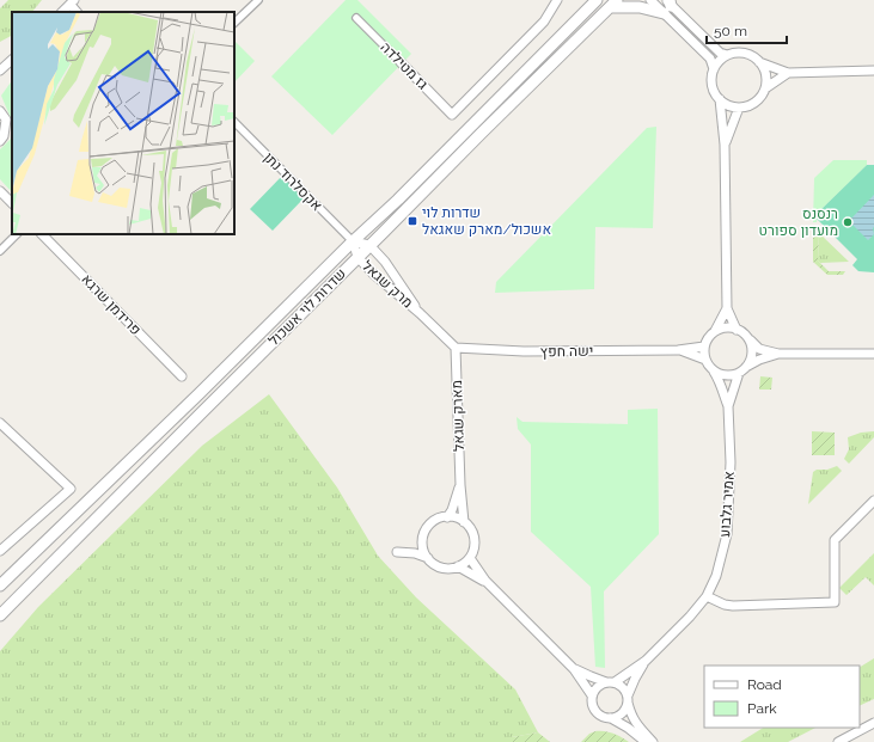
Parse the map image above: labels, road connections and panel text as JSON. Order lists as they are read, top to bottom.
{
  "streets": {
    "street": [
      "גז מטילדה",
      "אקסלרוד נתן",
      "מרק שגאל",
      "פרידמן שרגא",
      "שדרות לוי אשכול",
      "ישה חפץ",
      "מארק שגאל",
      "אמיר גלבוע"
    ]
  },
  "crossings": [
    ["אקסלרוד נתן", "מרק שגאל"],
    ["אקסלרוד נתן", "שדרות לוי אשכול"],
    ["מרק שגאל", "שדרות לוי אשכול"],
    ["מרק שגאל", "ישה חפץ"],
    ["מרק שגאל", "מארק שגאל"],
    ["ישה חפץ", "מארק שגאל"],
    ["ישה חפץ", "אמיר גלבוע"]
  ],
  "places": {
    "transit": ["שדרות לוי אשכול/מארק שאגאל"],
    "other": ["רנסנס מועדון ספורט"]
  },
  "legend": ["Road", "Park"],
  "scale_bar": "50 m"
}
